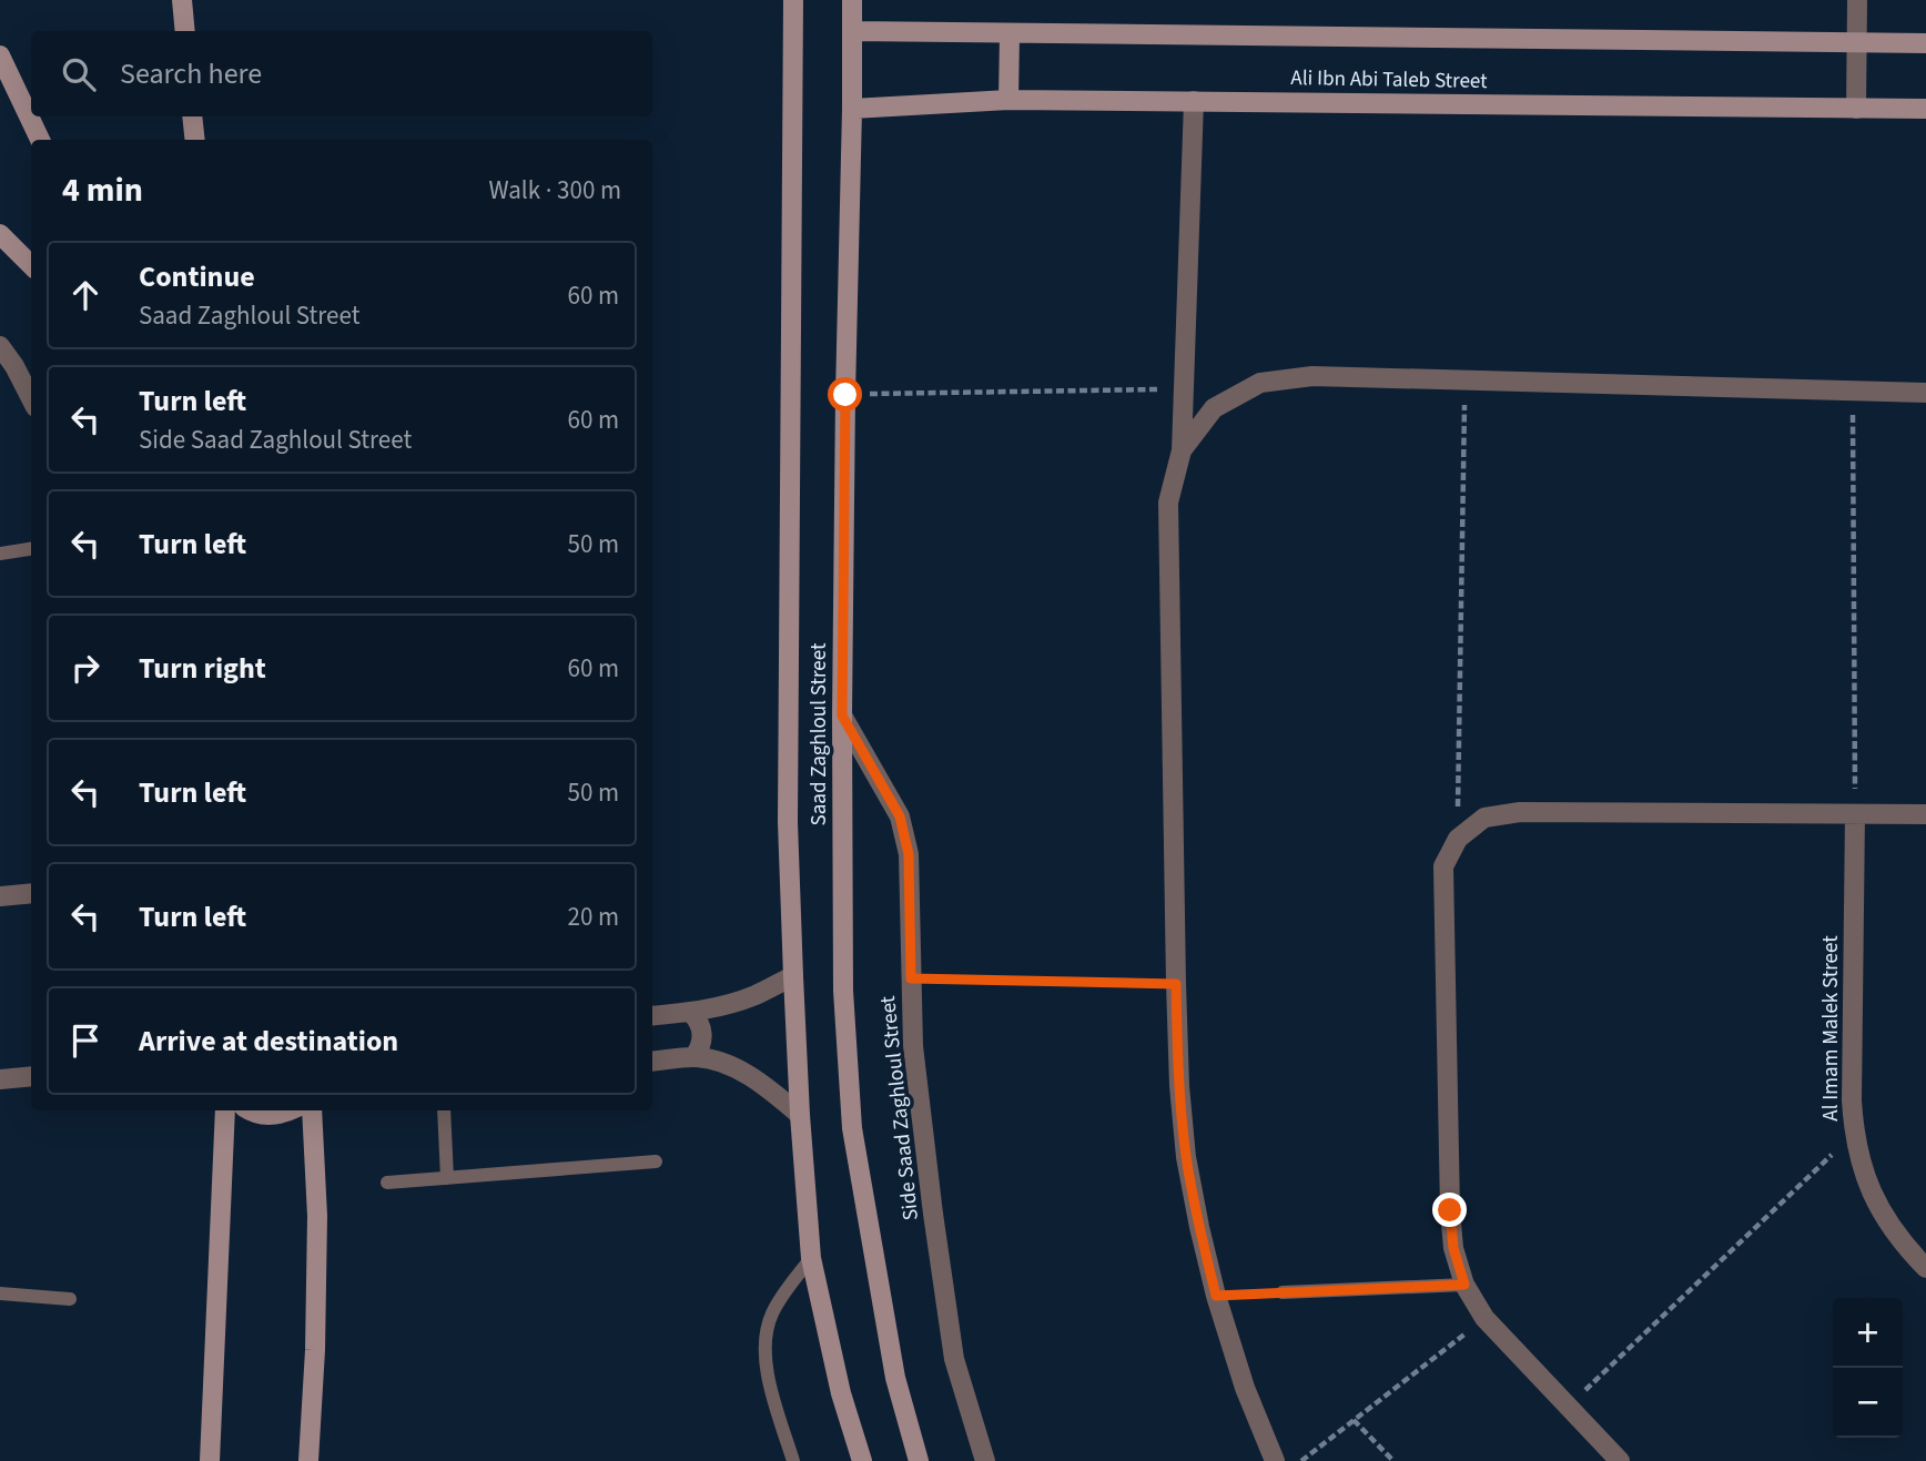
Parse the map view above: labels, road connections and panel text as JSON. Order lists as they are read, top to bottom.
{
  "streets": {
    "street": [
      "Ali Ibn Abi Taleb Street",
      "Saad Zaghloul Street",
      "Al Imam Malek Street",
      "Side Saad Zaghloul Street"
    ]
  },
  "crossings": [
    ["Ali Ibn Abi Taleb Street", "Saad Zaghloul Street"],
    ["Saad Zaghloul Street", "Side Saad Zaghloul Street"]
  ],
  "page": {
    "search": "Search here",
    "heading": ["4 min", "Walk · 300 m"],
    "list": [
      ["Continue", "Saad Zaghloul Street", "60 m"],
      ["Turn left", "Side Saad Zaghloul Street", "60 m"],
      ["Turn left", "50 m"],
      ["Turn right", "60 m"],
      ["Turn left", "50 m"],
      ["Turn left", "20 m"],
      "Arrive at destination"
    ],
    "map_buttons": ["+", "−"]
  }
}
